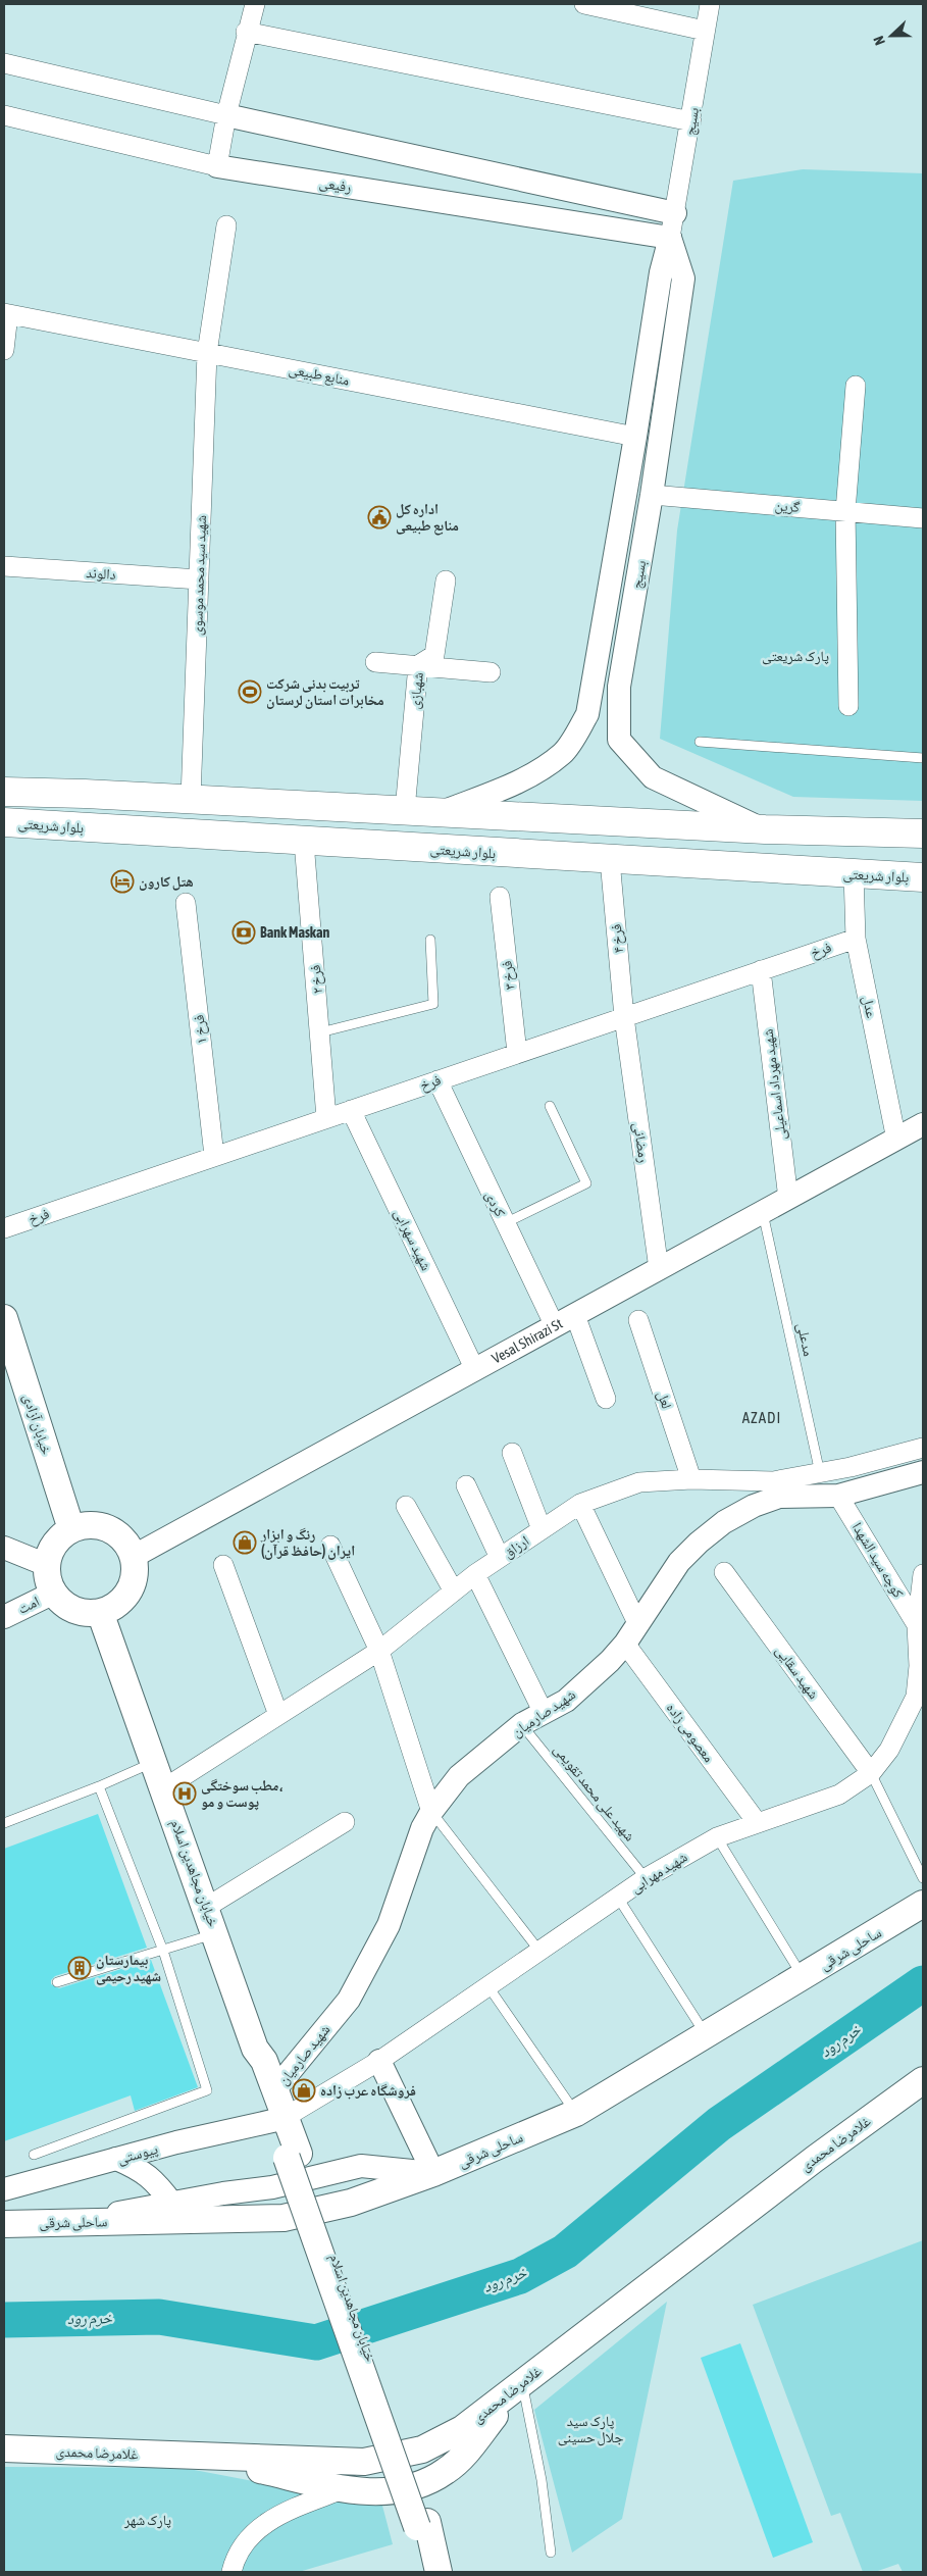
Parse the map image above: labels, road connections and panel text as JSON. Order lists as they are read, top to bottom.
{
  "streets": {
    "main road": [
      "بلوار شریعتی",
      "خیابان آزادی",
      "خیابان مجاهدین اسلام",
      "ساحلی شرقی",
      "غلامرضا محمدی"
    ],
    "street": [
      "بسیج",
      "رفیعی",
      "منابع طبیعی",
      "گرین",
      "دالوند",
      "شهید سید محمد موسوی",
      "شهبازی",
      "فرخ ۴",
      "فرخ",
      "فرخ ۳",
      "فرخ ۲",
      "عدل",
      "فرخ ۱",
      "شهید مهرداد اسماعیلی",
      "رمضانی",
      "کردی",
      "شهید سهرابی",
      "Vesal Shirazi St",
      "لعل",
      "ارزاق",
      "کوچه سید الشهدا",
      "امت",
      "شهید سقایی",
      "شهید صارمیان",
      "معصومی زاده",
      "شهید مهرابی",
      "پیوستی"
    ],
    "lane": ["مدعلی", "شهید علی محمد تقویمی"]
  },
  "crossings": [
    ["بسیج", "رفیعی"],
    ["بسیج", "منابع طبیعی"],
    ["بسیج", "گرین"],
    ["منابع طبیعی", "شهید سید محمد موسوی"],
    ["دالوند", "شهید سید محمد موسوی"],
    ["بلوار شریعتی", "فرخ ۴"],
    ["بلوار شریعتی", "فرخ ۲"],
    ["بلوار شریعتی", "عدل"],
    ["فرخ ۴", "فرخ"],
    ["فرخ ۴", "رمضانی"],
    ["فرخ", "فرخ ۳"],
    ["فرخ", "فرخ ۲"],
    ["فرخ", "عدل"],
    ["فرخ", "فرخ ۱"],
    ["فرخ", "شهید مهرداد اسماعیلی"],
    ["فرخ", "رمضانی"],
    ["فرخ", "کردی"],
    ["فرخ", "شهید سهرابی"],
    ["عدل", "Vesal Shirazi St"],
    ["شهید مهرداد اسماعیلی", "Vesal Shirazi St"],
    ["رمضانی", "Vesal Shirazi St"],
    ["کردی", "Vesal Shirazi St"],
    ["شهید سهرابی", "Vesal Shirazi St"],
    ["مدعلی", "Vesal Shirazi St"],
    ["مدعلی", "ارزاق"],
    ["Vesal Shirazi St", "خیابان آزادی"],
    ["Vesal Shirazi St", "امت"],
    ["Vesal Shirazi St", "خیابان مجاهدین اسلام"],
    ["لعل", "ارزاق"],
    ["خیابان آزادی", "امت"],
    ["خیابان آزادی", "خیابان مجاهدین اسلام"],
    ["ارزاق", "خیابان مجاهدین اسلام"],
    ["کوچه سید الشهدا", "شهید صارمیان"],
    ["کوچه سید الشهدا", "شهید مهرابی"],
    ["امت", "خیابان مجاهدین اسلام"],
    ["شهید سقایی", "شهید مهرابی"],
    ["شهید صارمیان", "معصومی زاده"],
    ["شهید صارمیان", "شهید علی محمد تقویمی"],
    ["شهید صارمیان", "خیابان مجاهدین اسلام"],
    ["معصومی زاده", "شهید مهرابی"],
    ["شهید علی محمد تقویمی", "شهید مهرابی"],
    ["شهید مهرابی", "خیابان مجاهدین اسلام"],
    ["شهید مهرابی", "پیوستی"],
    ["خیابان مجاهدین اسلام", "پیوستی"]
  ],
  "districts": ["AZADI"],
  "water": ["خرم رود"],
  "parks": ["پارک شریعتی", "پارک سید جلال حسینی", "پارک شهر"],
  "places": {
    "public building": ["اداره کل منابع طبیعی"],
    "sports": ["تربیت بدنی شرکت مخابرات استان لرستان"],
    "hotel": ["هتل کارون"],
    "bank": ["Bank Maskan"],
    "shop": ["رنگ و ابزار ایران (حافظ قرآن)", "فروشگاه عرب زاده"],
    "hospital": ["مطب سوختگی، پوست و مو"],
    "building": ["بیمارستان شهید رحیمی"]
  },
  "north": "left"
}
